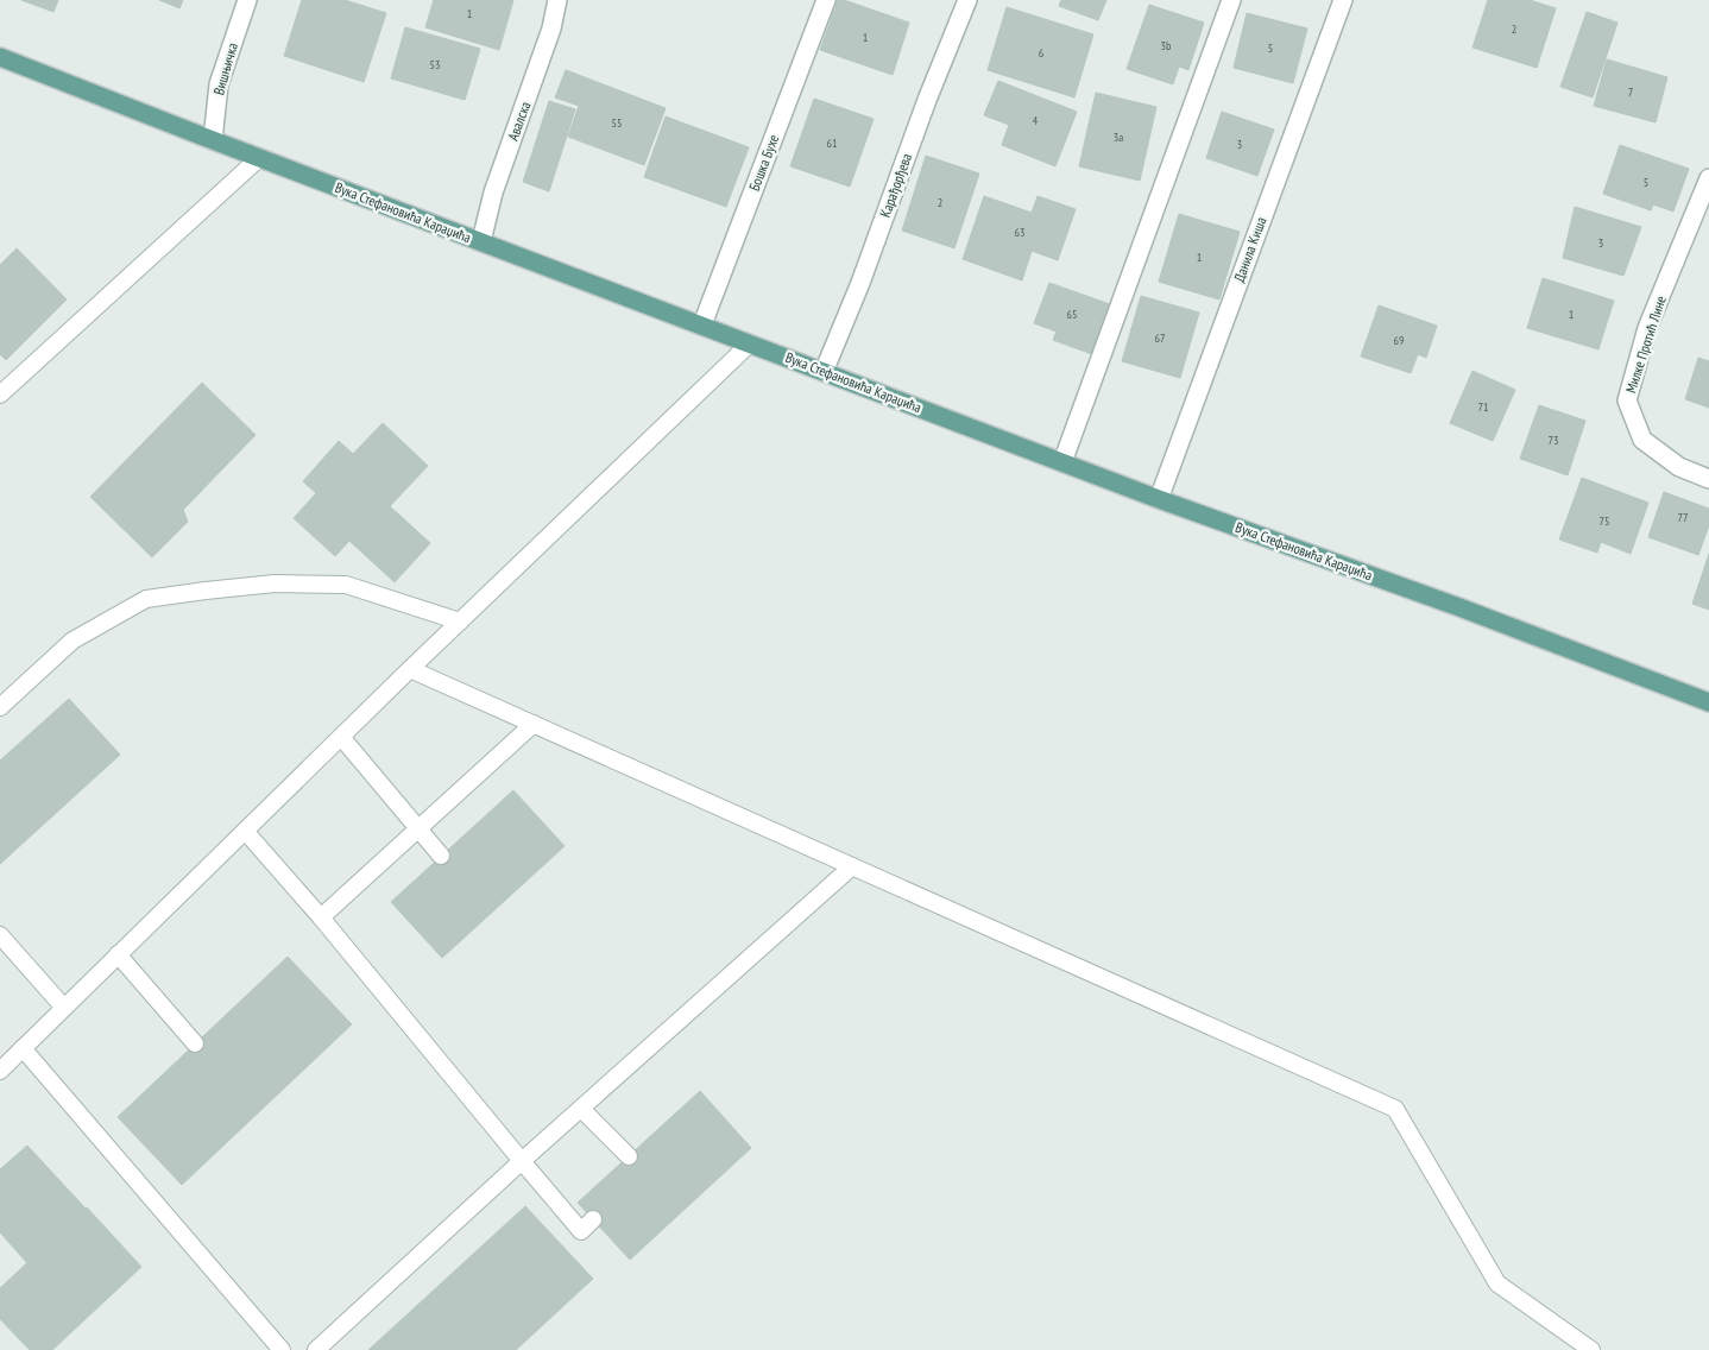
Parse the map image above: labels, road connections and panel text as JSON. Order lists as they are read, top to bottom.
{
  "streets": {
    "main road": ["Вука Стефановића Караџића"],
    "street": [
      "Вишњичка",
      "Авалска",
      "Бошка Бухе",
      "Карађорђева",
      "Данила Киша",
      "Милке Протић Лине"
    ]
  },
  "crossings": [
    ["Вишњичка", "Вука Стефановића Караџића"],
    ["Авалска", "Вука Стефановића Караџића"],
    ["Бошка Бухе", "Вука Стефановића Караџића"],
    ["Карађорђева", "Вука Стефановића Караџића"],
    ["Вука Стефановића Караџића", "Данила Киша"]
  ],
  "house_numbers": [
    "1",
    "2",
    "1",
    "3b",
    "5",
    "6",
    "53",
    "7",
    "4",
    "55",
    "3a",
    "61",
    "3",
    "5",
    "2",
    "63",
    "3",
    "1",
    "65",
    "1",
    "67",
    "69",
    "71",
    "73",
    "77",
    "75"
  ]
}
